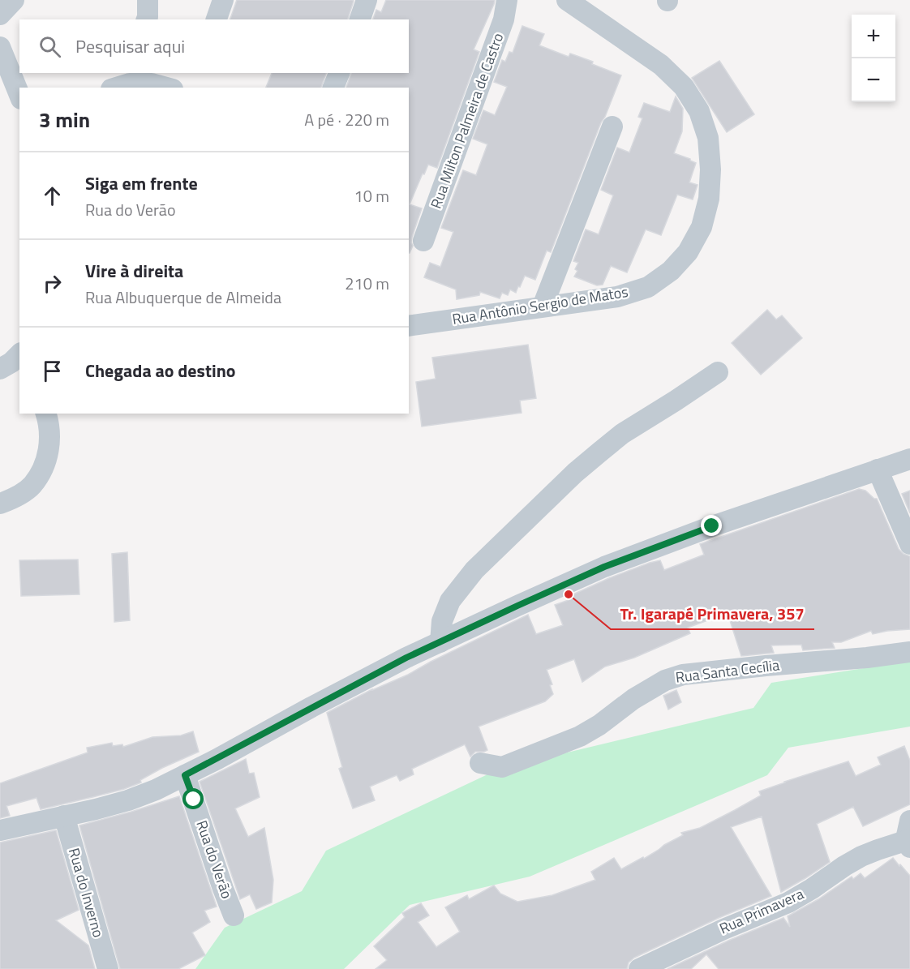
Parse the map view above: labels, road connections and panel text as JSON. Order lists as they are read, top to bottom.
{
  "streets": {
    "street": [
      "Rua Milton Palmeira de Castro",
      "Rua Antônio Sergio de Matos",
      "Rua Santa Cecília",
      "Rua do Verão",
      "Rua do Inverno",
      "Rua Primavera"
    ]
  },
  "places": ["Tr. Igarapé Primavera, 357"],
  "page": {
    "map_buttons": ["+", "−"],
    "search": "Pesquisar aqui",
    "heading": ["3 min", "A pé · 220 m"],
    "list": [
      ["Siga em frente", "Rua do Verão", "10 m"],
      ["Vire à direita", "Rua Albuquerque de Almeida", "210 m"],
      "Chegada ao destino"
    ]
  }
}
